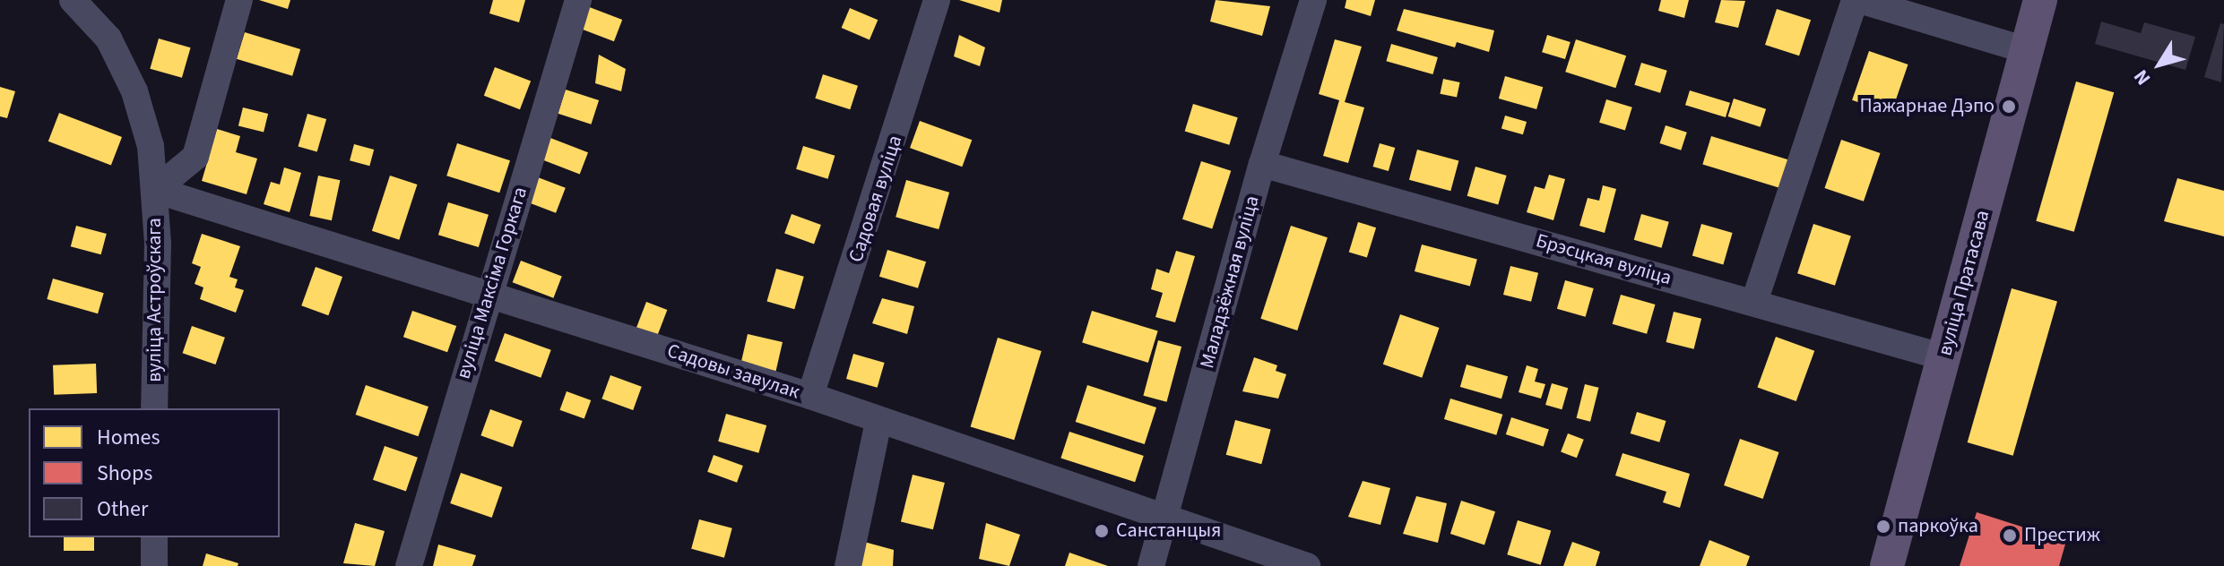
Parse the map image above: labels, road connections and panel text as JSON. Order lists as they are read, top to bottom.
{
  "streets": {
    "main road": ["вуліца Пратасава"],
    "street": [
      "Садовая вуліца",
      "Брэсцкая вуліца",
      "Маладзёжная вуліца",
      "вуліца Максіма Горкага",
      "вуліца Астроўскага",
      "Садовы завулак"
    ]
  },
  "crossings": [
    ["Садовая вуліца", "Садовы завулак"],
    ["Брэсцкая вуліца", "Маладзёжная вуліца"],
    ["Брэсцкая вуліца", "вуліца Пратасава"],
    ["Маладзёжная вуліца", "Садовы завулак"],
    ["вуліца Максіма Горкага", "Садовы завулак"],
    ["вуліца Астроўскага", "Садовы завулак"]
  ],
  "places": [
    "Пажарнае Дэпо",
    "паркоўка",
    "Санстанцыя",
    "Престиж"
  ],
  "legend": ["Homes", "Shops", "Other"],
  "north": "bottom left"
}
